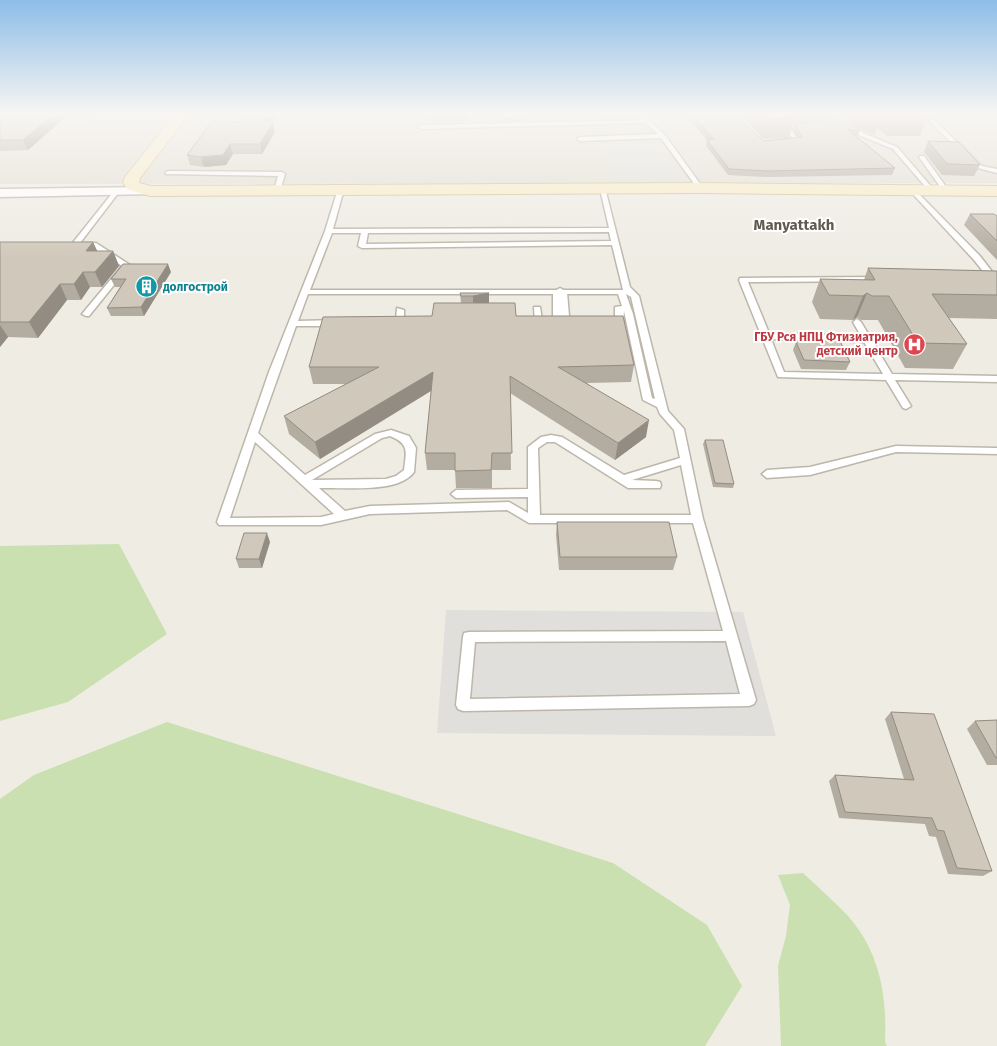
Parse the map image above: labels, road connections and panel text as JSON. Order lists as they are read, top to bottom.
{
  "districts": ["Manyattakh"],
  "places": {
    "building": ["долгострой"],
    "hospital": ["ГБУ Рся НПЦ Фтизиатрия, детский центр"]
  }
}
